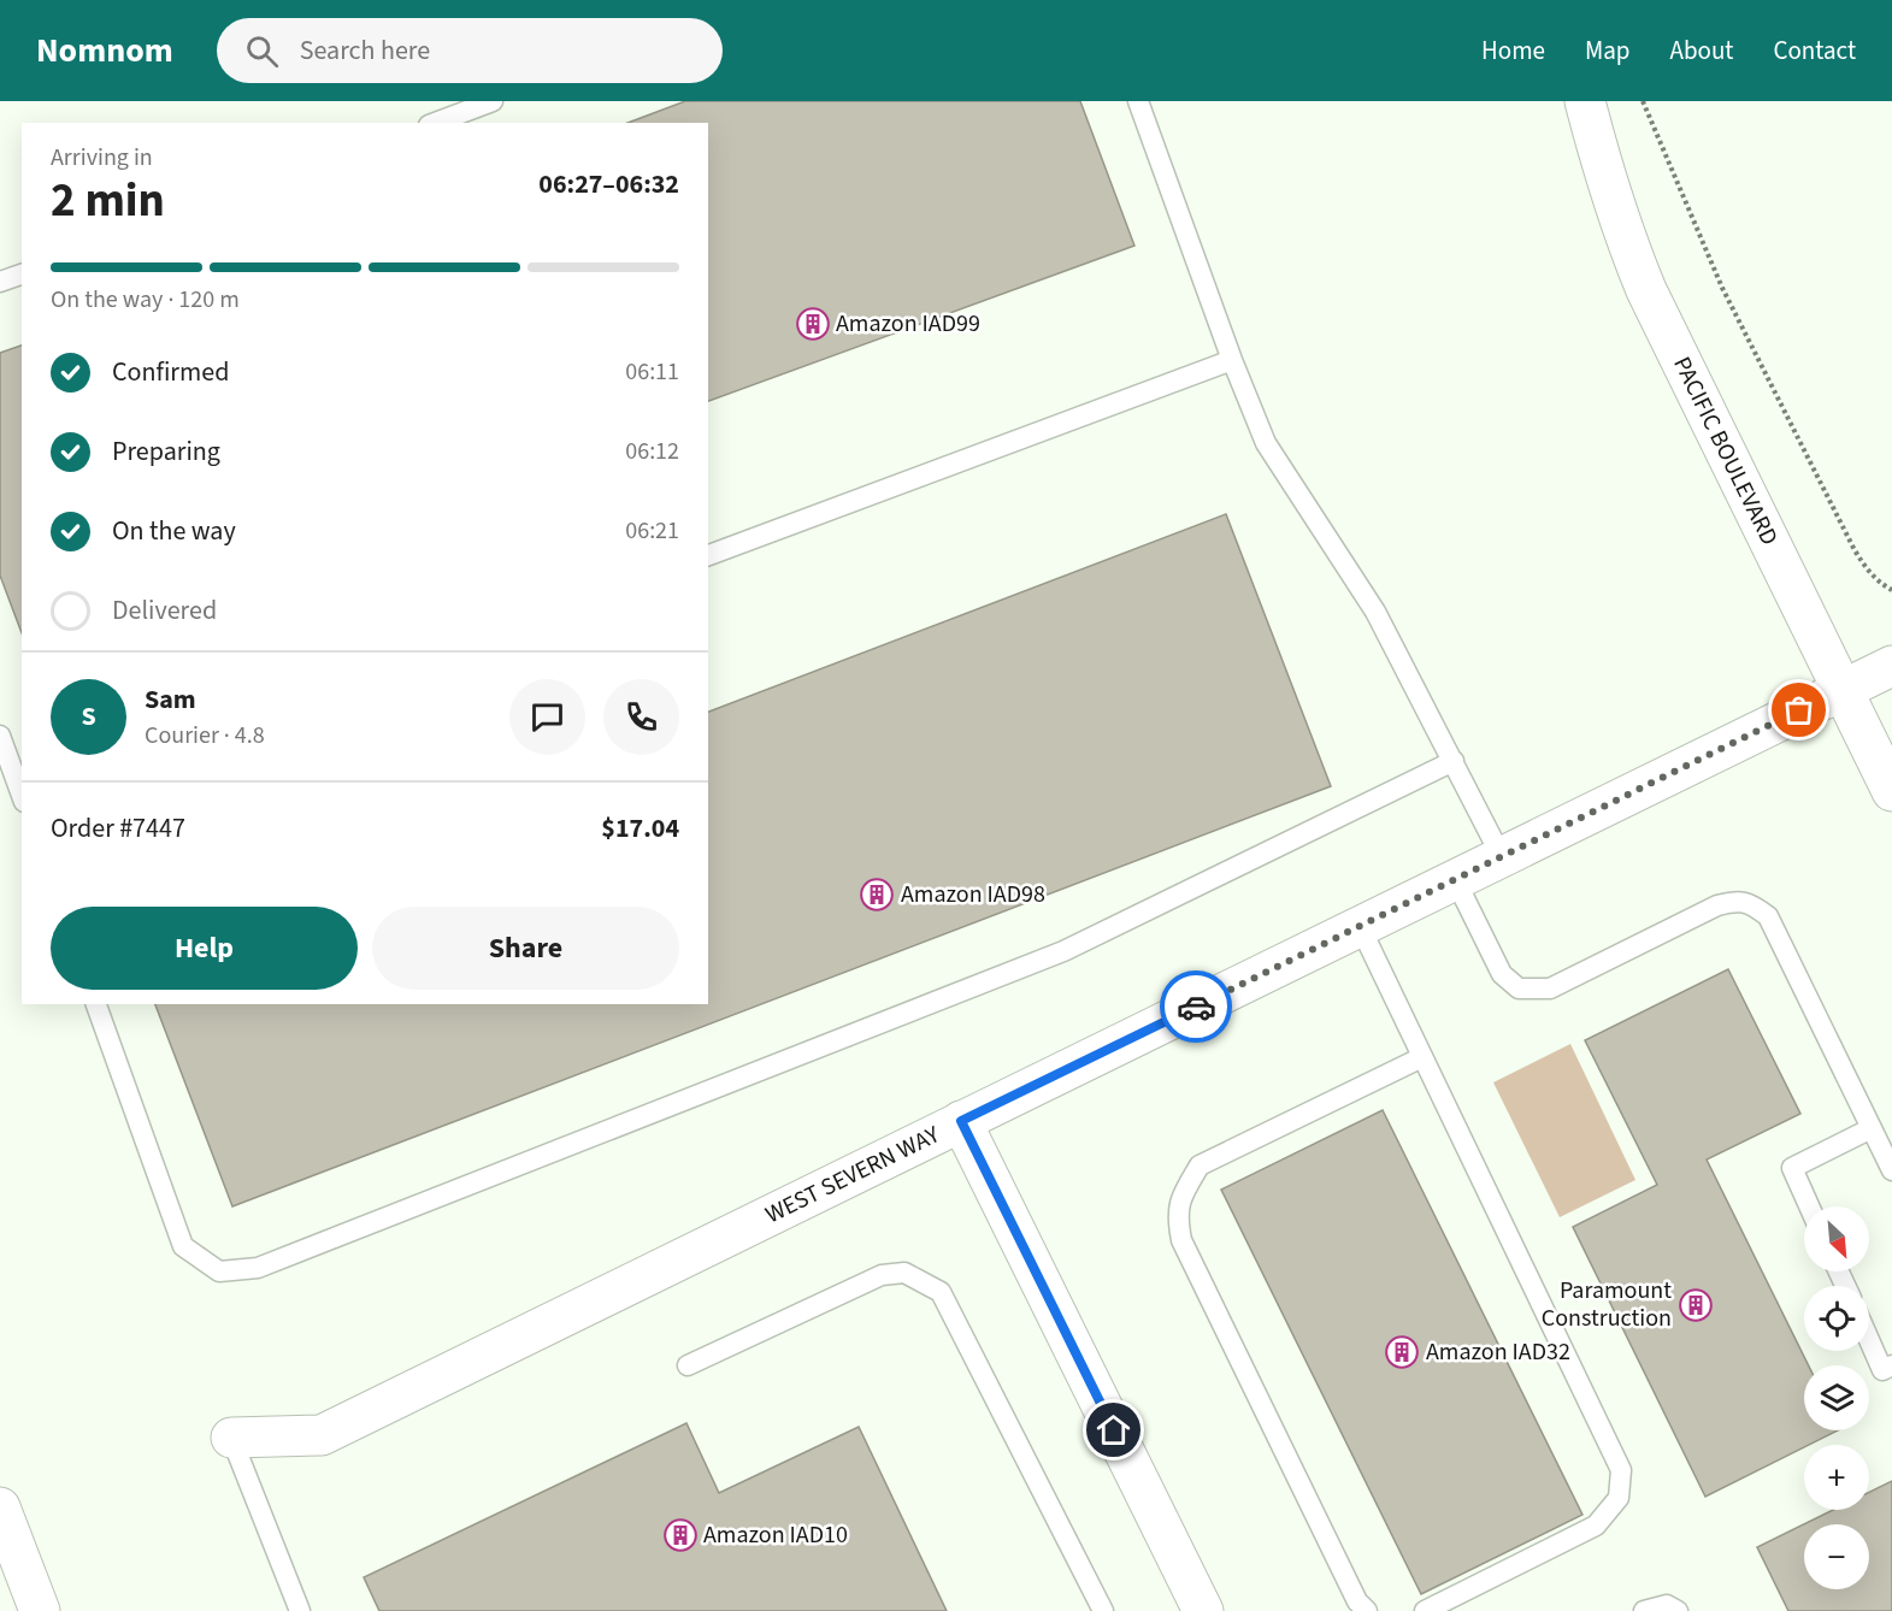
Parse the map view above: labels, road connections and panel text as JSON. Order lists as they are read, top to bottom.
{
  "streets": {
    "main road": ["PACIFIC BOULEVARD", "WEST SEVERN WAY"]
  },
  "crossings": [
    ["PACIFIC BOULEVARD", "WEST SEVERN WAY"]
  ],
  "places": {
    "building": [
      "Amazon IAD99",
      "Amazon IAD98",
      "Paramount Construction",
      "Amazon IAD32",
      "Amazon IAD10"
    ]
  },
  "north": "bottom right",
  "page": {
    "header": "Nomnom",
    "search": "Search here",
    "nav": [
      "Home",
      "Map",
      "About",
      "Contact"
    ],
    "heading": ["2 min", "Arriving in", "06:27–06:32"],
    "panel": [
      "Sam",
      "Courier · 4.8",
      "Order #7447",
      "$17.04"
    ],
    "bar": "On the way · 120 m",
    "list": [
      ["Confirmed", "06:11"],
      ["Preparing", "06:12"],
      ["On the way", "06:21"],
      "Delivered"
    ],
    "round": "S",
    "buttons": ["Help", "Share"],
    "map_buttons": ["+", "−"]
  }
}
